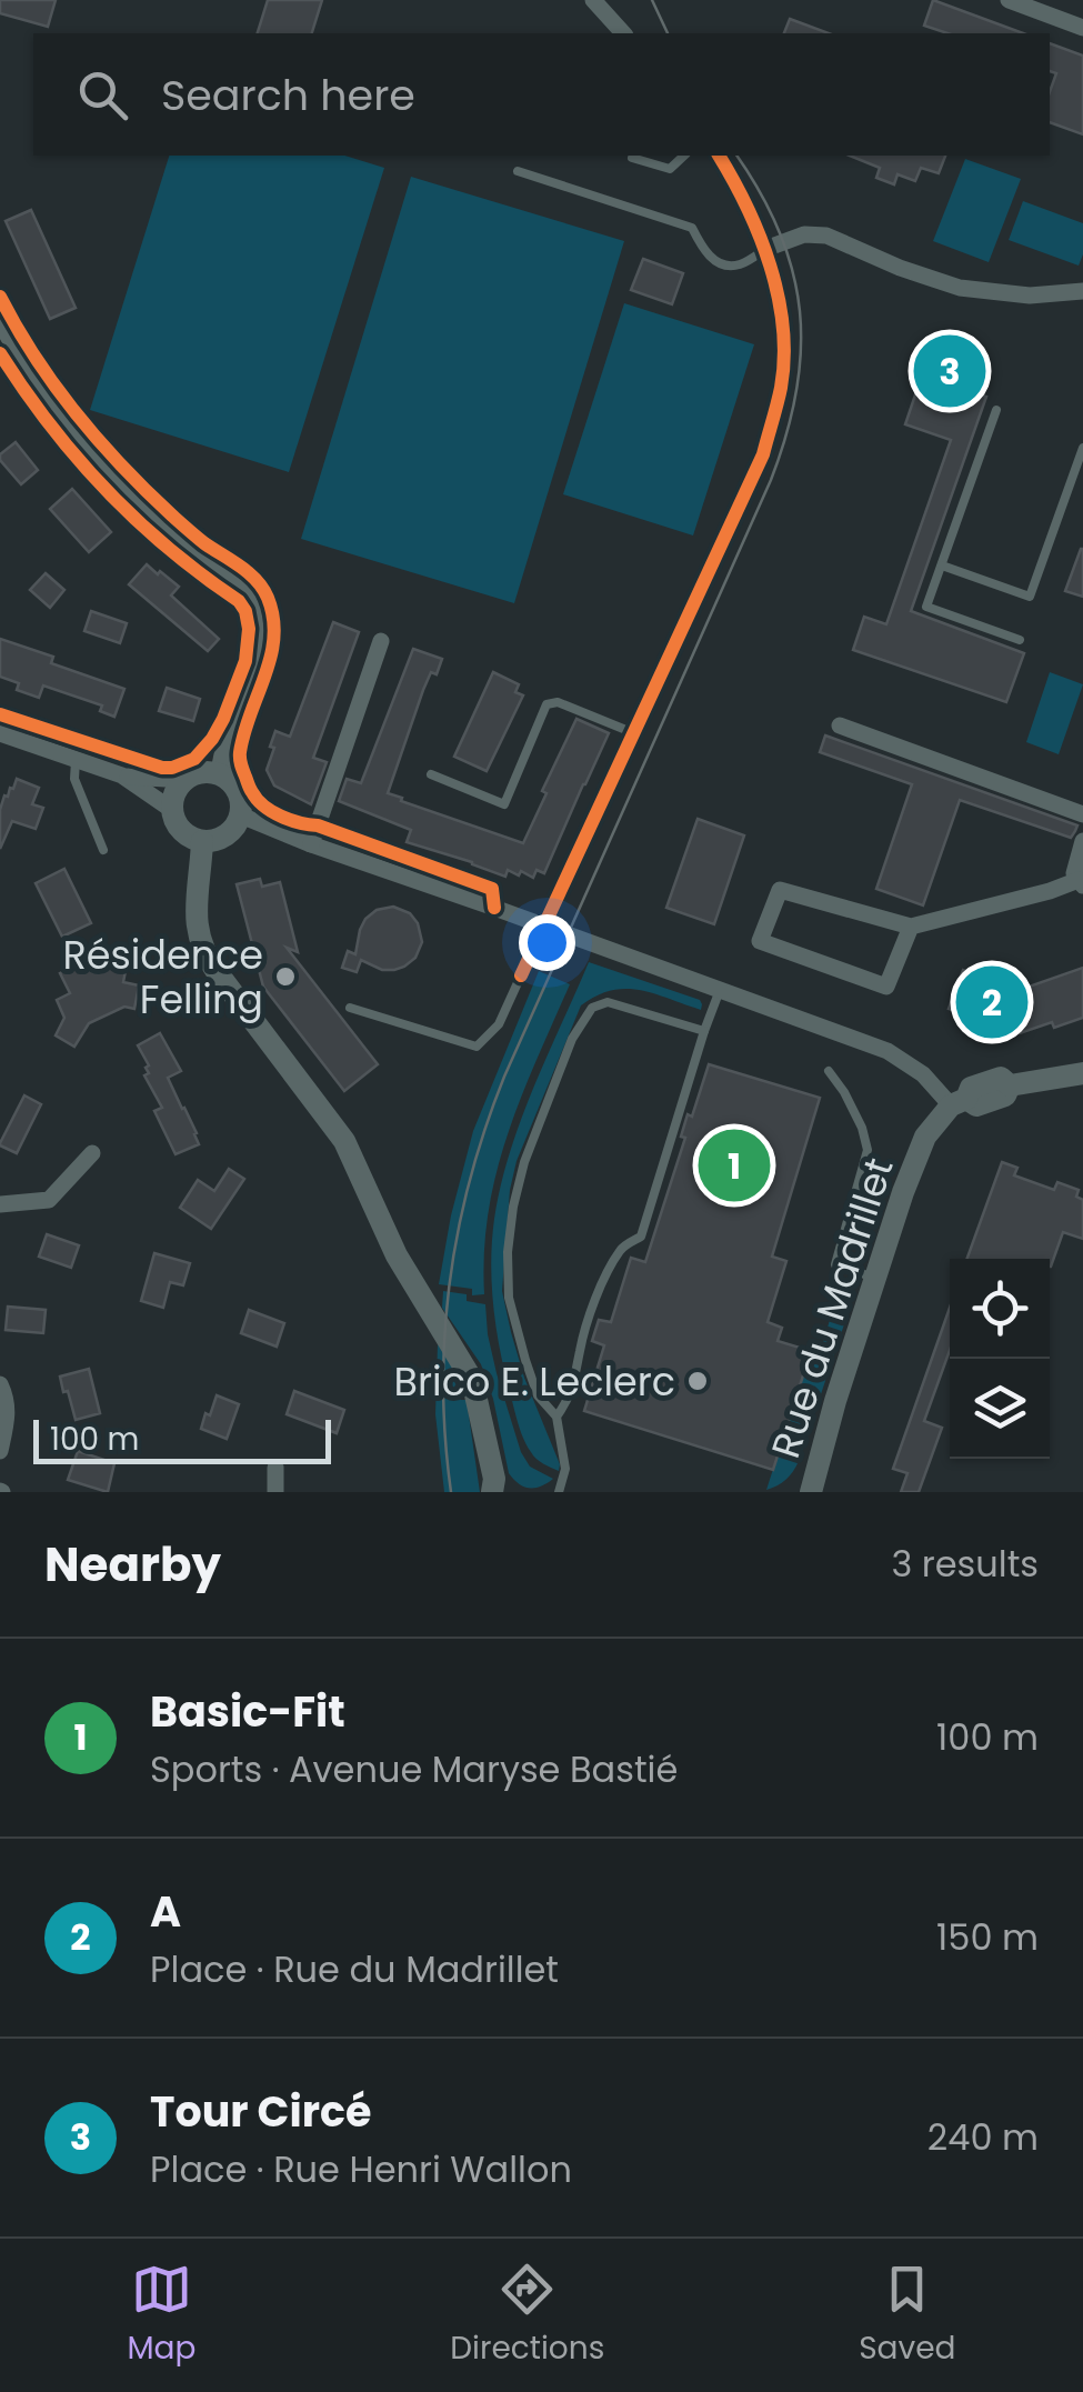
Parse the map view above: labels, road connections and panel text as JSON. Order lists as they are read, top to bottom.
{
  "streets": {
    "street": ["Rue du Madrillet"]
  },
  "places": ["Résidence Felling", "Brico E. Leclerc"],
  "scale_bar": "100 m",
  "page": {
    "search": "Search here",
    "pins": ["3", "2", "1"],
    "scale": "100 m",
    "heading": ["Nearby", "3 results"],
    "list": [
      {
        "mark": "1",
        "name": "Basic-Fit",
        "note": "Sports · Avenue Maryse Bastié",
        "value": "100 m"
      },
      {
        "mark": "2",
        "name": "A",
        "note": "Place · Rue du Madrillet",
        "value": "150 m"
      },
      {
        "mark": "3",
        "name": "Tour Circé",
        "note": "Place · Rue Henri Wallon",
        "value": "240 m"
      }
    ],
    "nav": ["Map", "Directions", "Saved"]
  }
}
